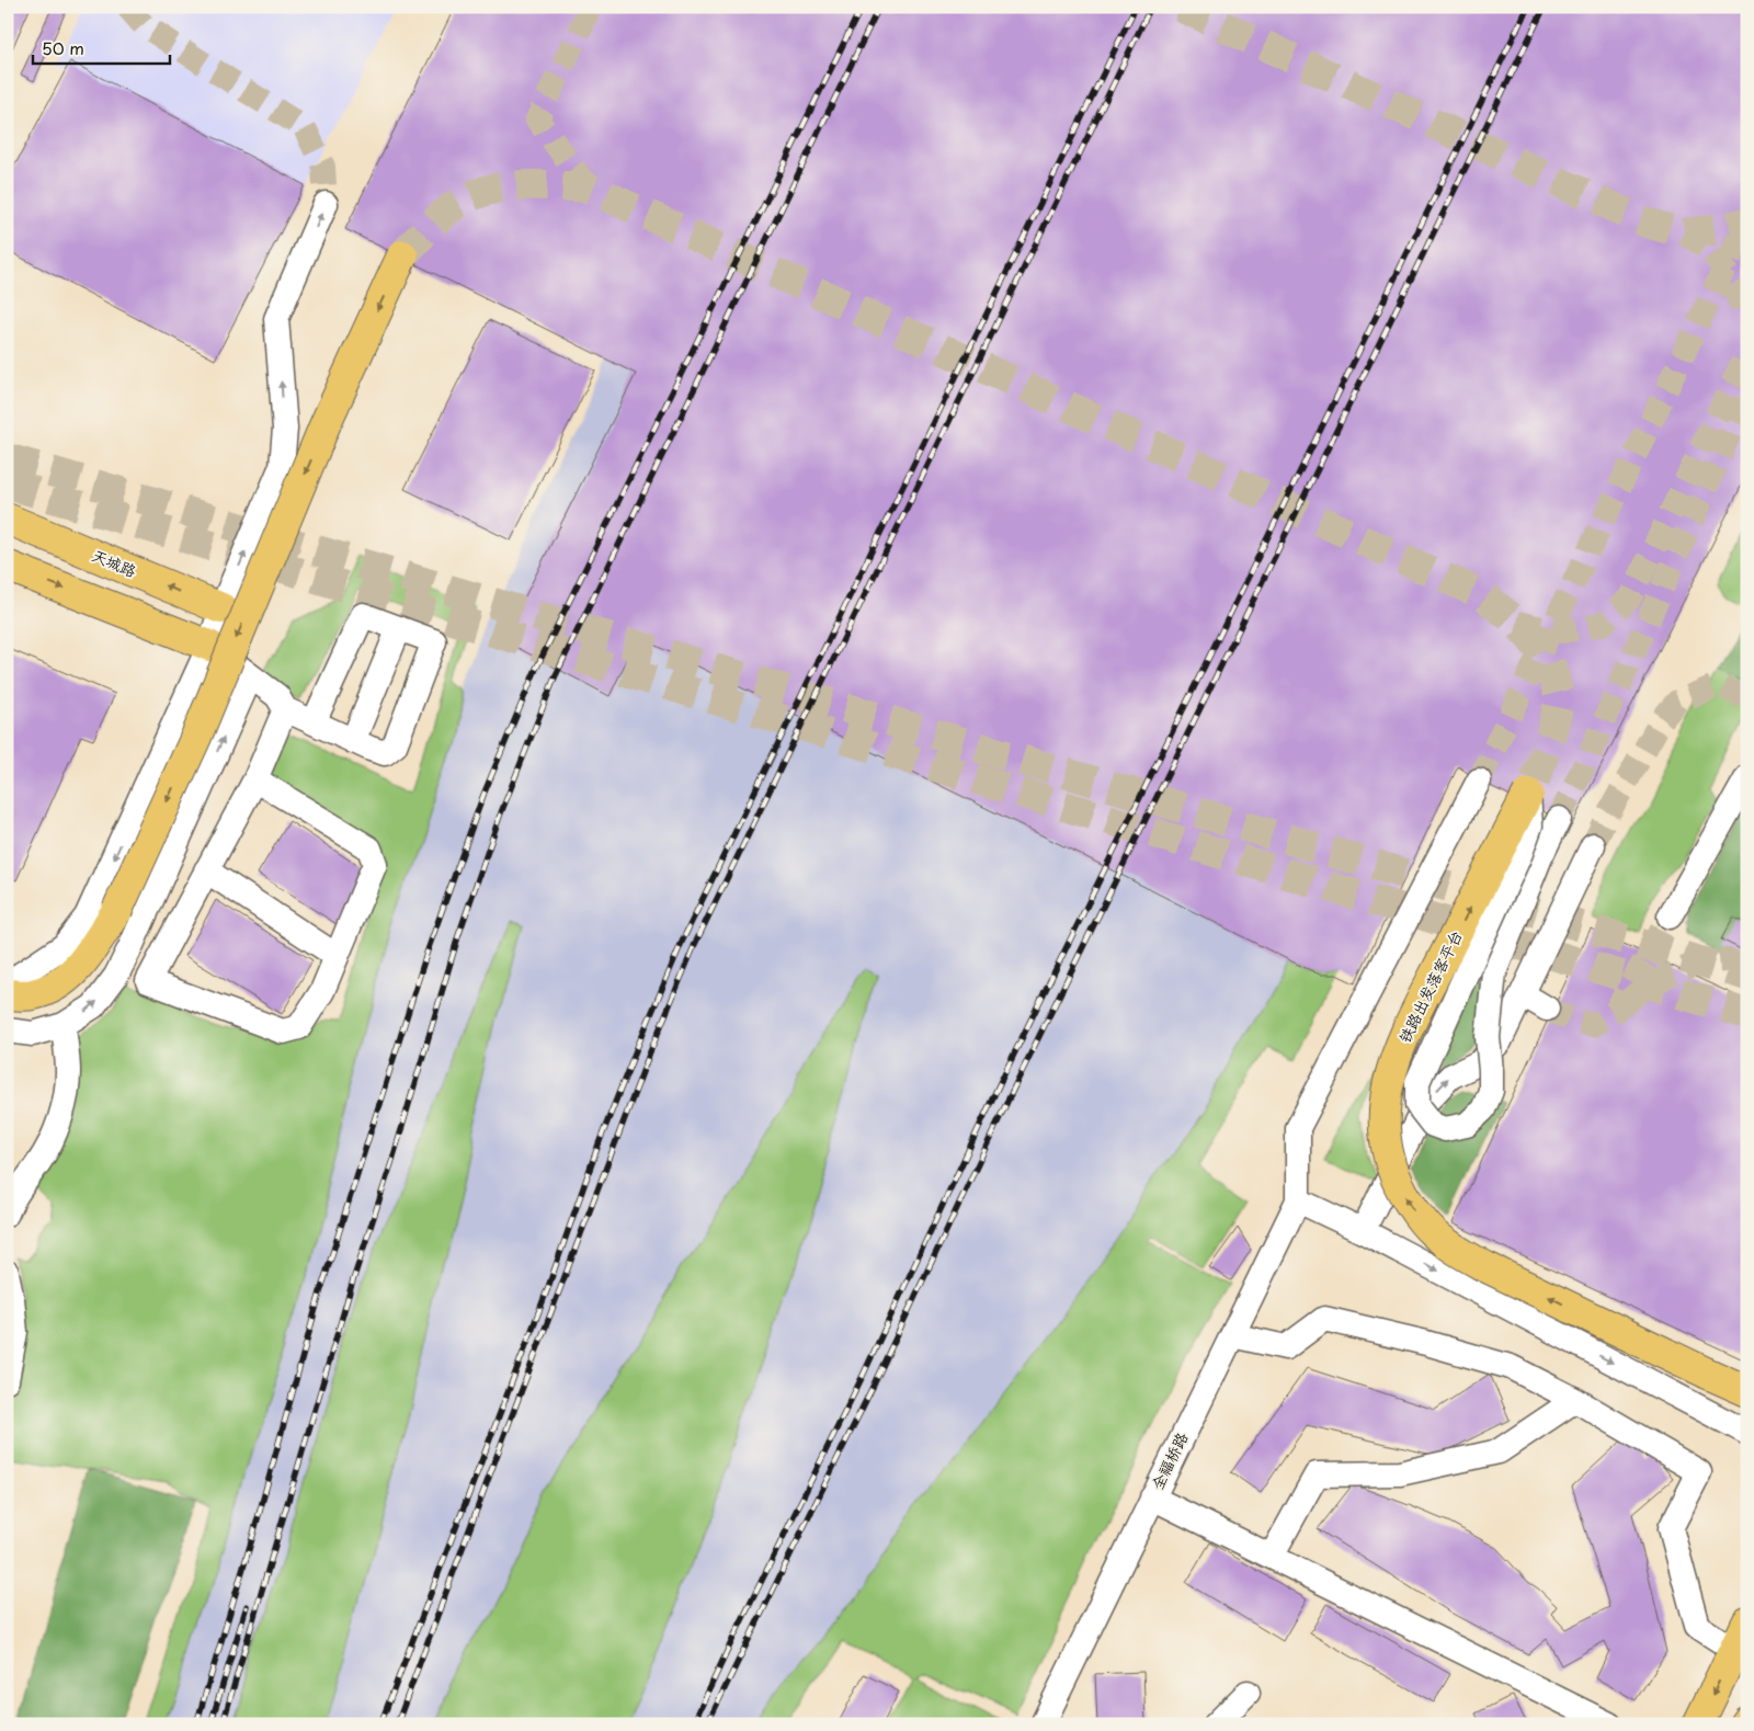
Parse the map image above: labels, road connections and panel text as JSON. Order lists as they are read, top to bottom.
{
  "streets": {
    "main road": ["天城路", "铁路出发落客平台"],
    "street": ["全福桥路"]
  },
  "scale_bar": "50 m"
}
